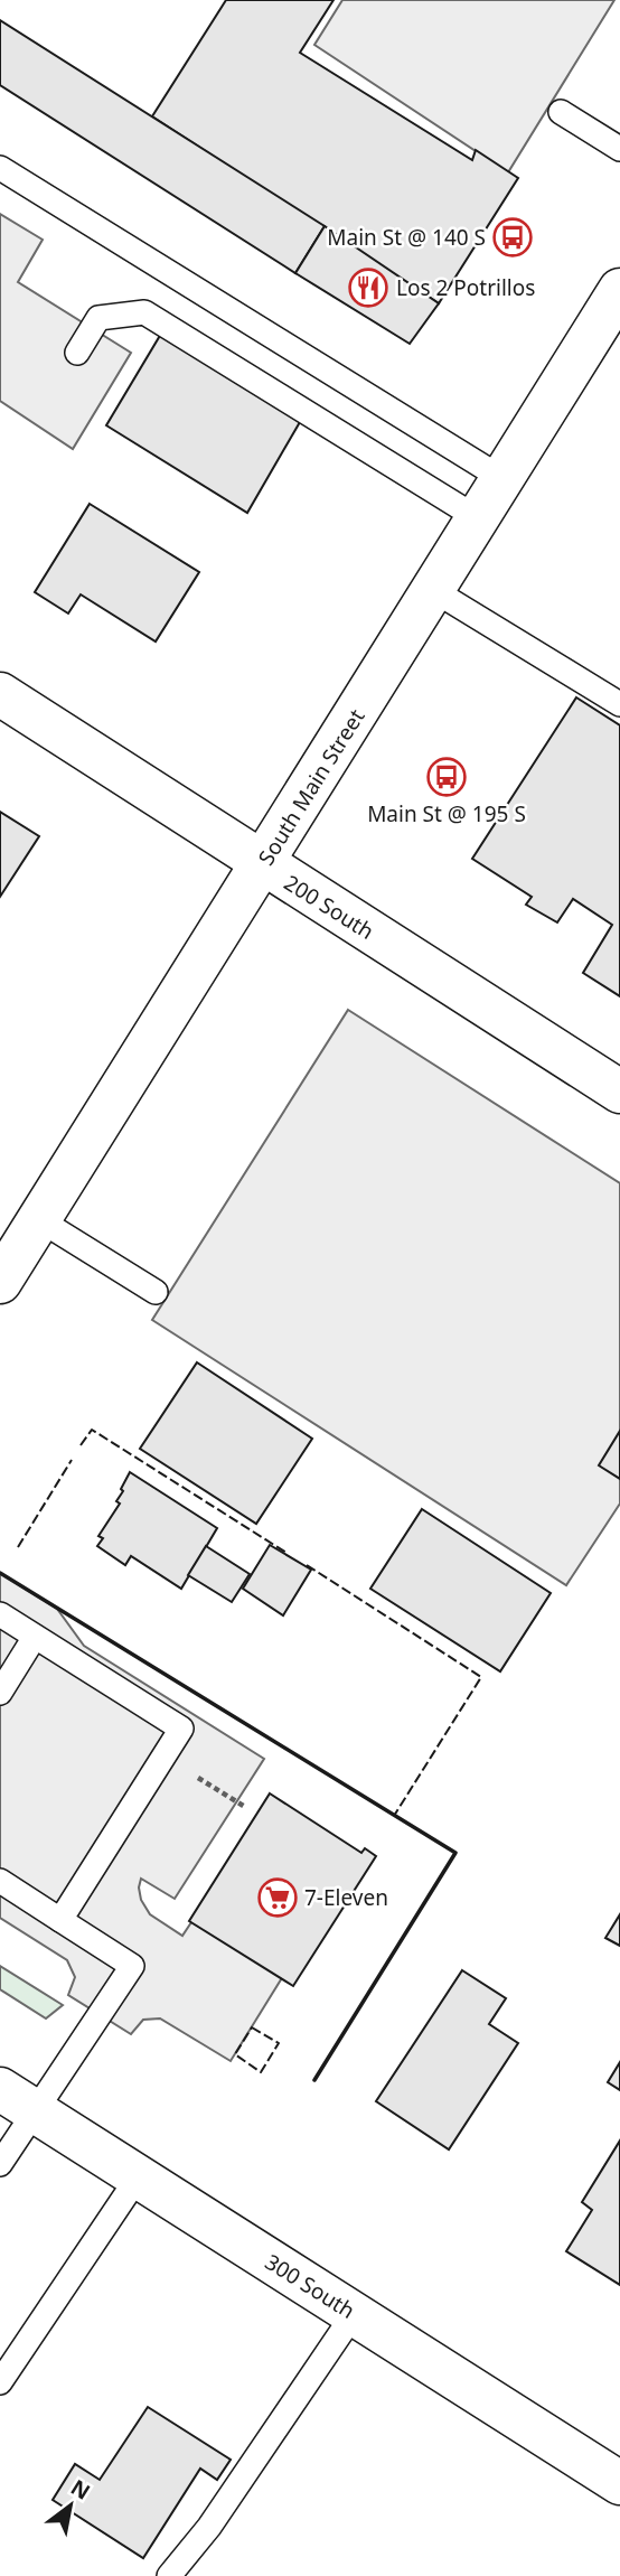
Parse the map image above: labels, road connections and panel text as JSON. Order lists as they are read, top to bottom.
{
  "streets": {
    "main road": ["South Main Street", "200 South", "300 South"]
  },
  "crossings": [
    ["South Main Street", "200 South"]
  ],
  "places": {
    "bus stop": ["Main St @ 140 S", "Main St @ 195 S"],
    "restaurant": ["Los 2 Potrillos"],
    "supermarket": ["7-Eleven"]
  },
  "north": "top right"
}
